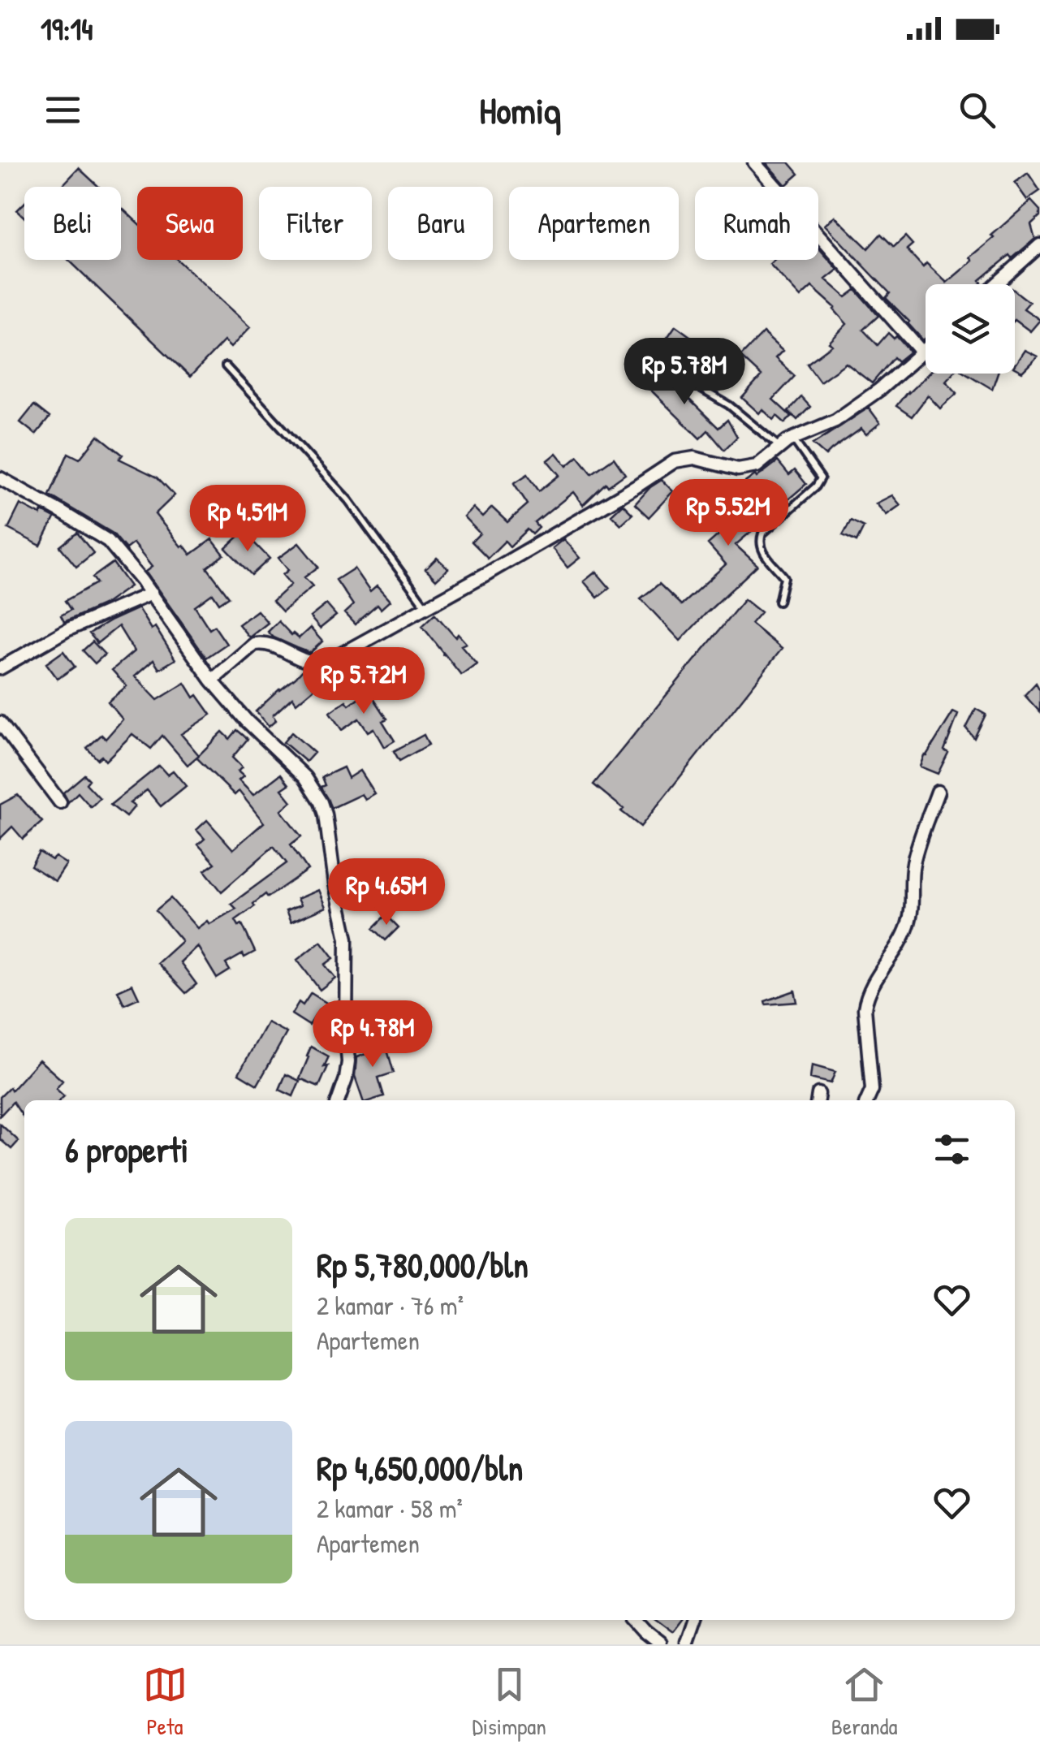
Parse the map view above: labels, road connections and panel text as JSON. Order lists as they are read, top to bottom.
{
  "page": {
    "status": "19:14",
    "header": "Homiq",
    "chip": [
      "Beli",
      "Sewa",
      "Filter",
      "Baru",
      "Apartemen",
      "Rumah"
    ],
    "price": [
      "Rp 5.78M",
      "Rp 5.52M",
      "Rp 4.51M",
      "Rp 5.72M",
      "Rp 4.65M",
      "Rp 4.78M"
    ],
    "heading": "6 properti",
    "list": [
      {
        "name": "Rp 5,780,000/bln",
        "note": "2 kamar · 76 m² · Apartemen"
      },
      {
        "name": "Rp 4,650,000/bln",
        "note": "2 kamar · 58 m² · Apartemen"
      }
    ],
    "tabs": ["Peta", "Disimpan", "Beranda"]
  }
}
